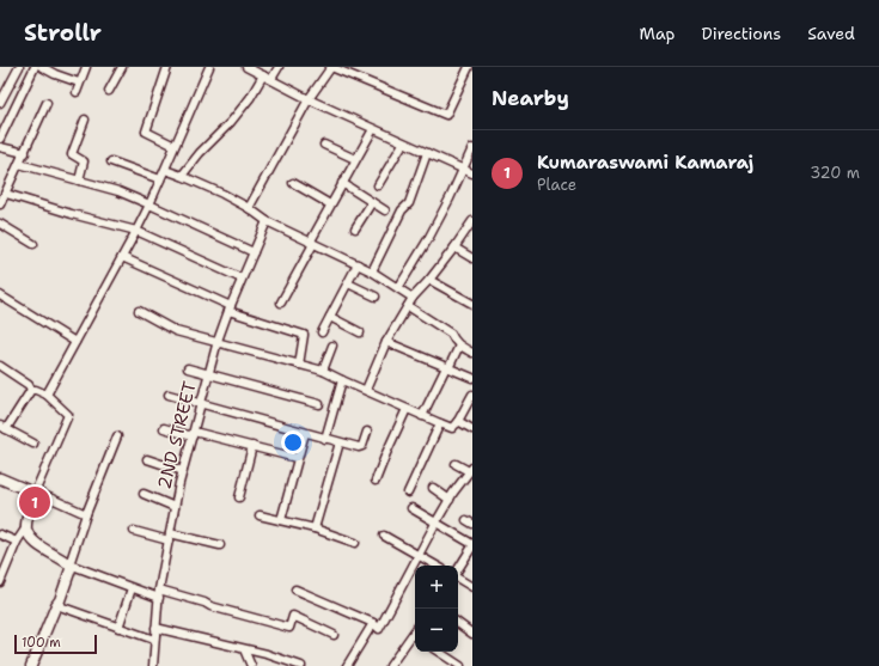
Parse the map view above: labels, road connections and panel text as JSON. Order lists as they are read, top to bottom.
{
  "streets": {
    "street": ["2ND STREET"]
  },
  "scale_bar": "100 m",
  "page": {
    "header": "Strollr",
    "nav": ["Map", "Directions", "Saved"],
    "heading": "Nearby",
    "list": [
      {
        "mark": "1",
        "name": "Kumaraswami Kamaraj",
        "note": "Place",
        "value": "320 m"
      }
    ],
    "pins": "1",
    "map_buttons": ["+", "−"],
    "scale": "100 m"
  }
}
